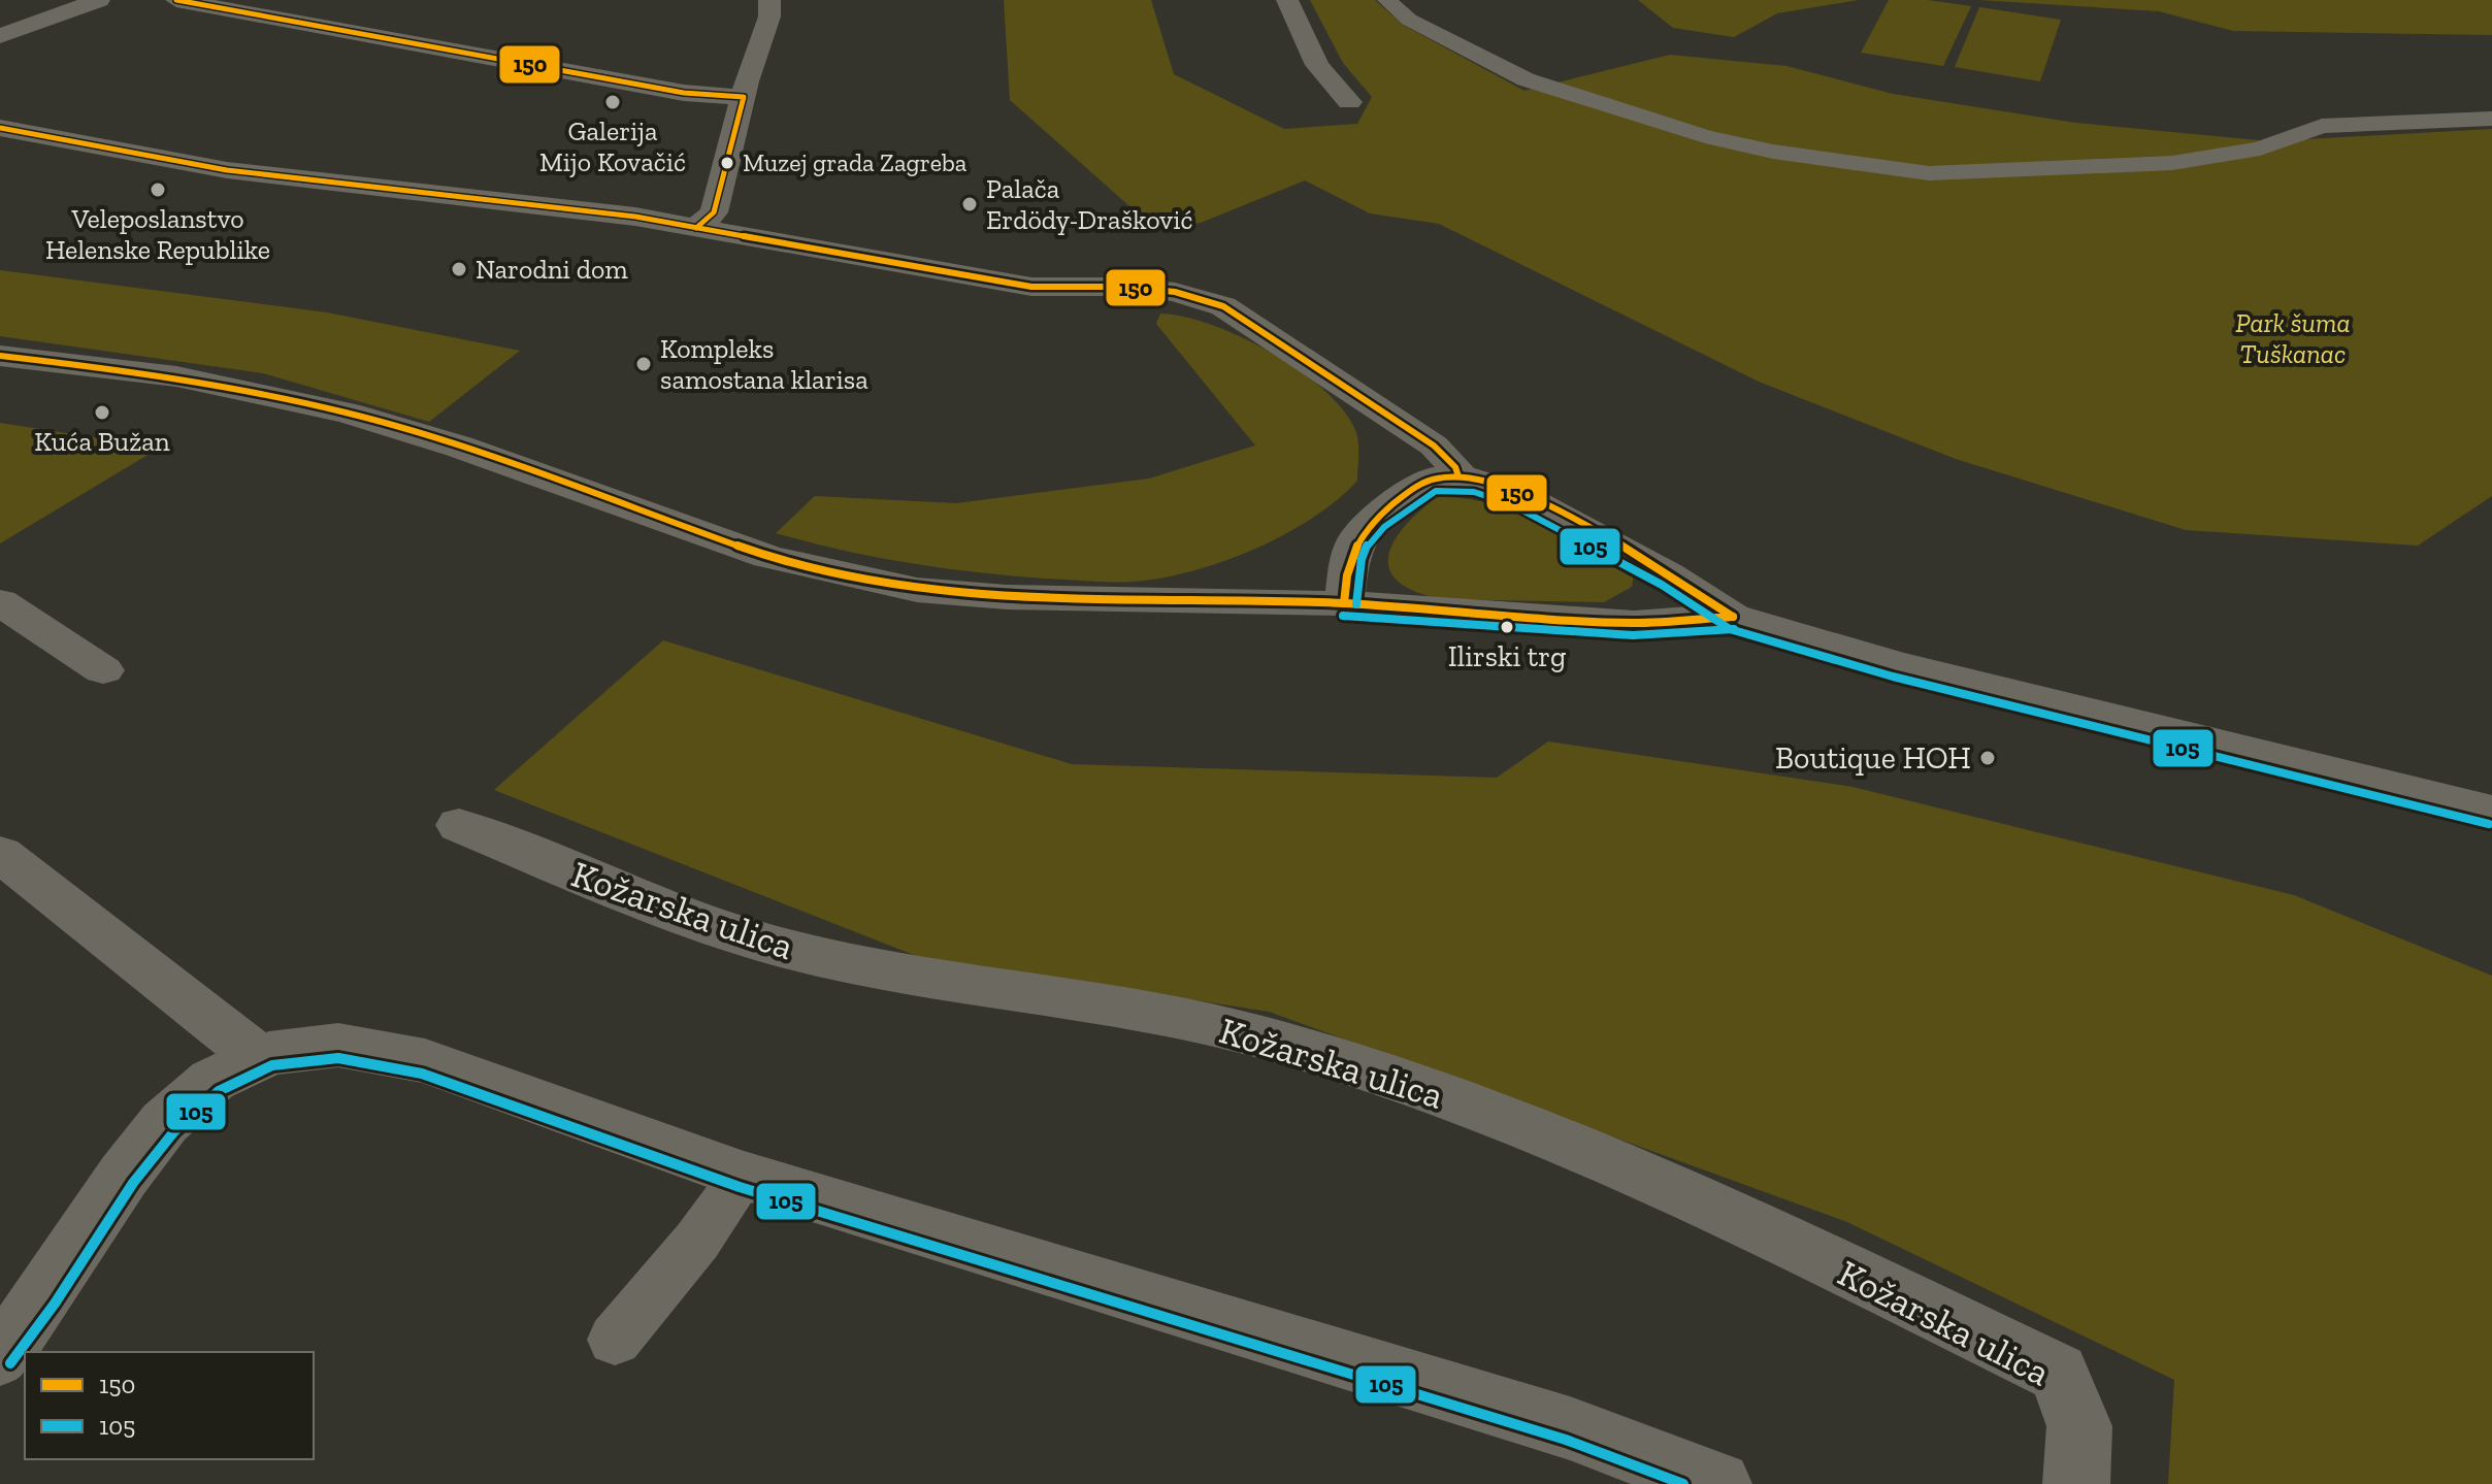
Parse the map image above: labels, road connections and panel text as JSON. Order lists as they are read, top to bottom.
{
  "streets": {
    "street": ["Kožarska ulica"]
  },
  "parks": ["Park šuma Tuškanac"],
  "places": [
    "Galerija Mijo Kovačić",
    "Muzej grada Zagreba",
    "Veleposlanstvo Helenske Republike",
    "Palača Erdödy-Drašković",
    "Narodni dom",
    "Kompleks samostana klarisa",
    "Kuća Bužan",
    "Ilirski trg",
    "Boutique HOH"
  ],
  "lines": ["transit line 150", "transit line 105"],
  "legend": ["150", "105"]
}
